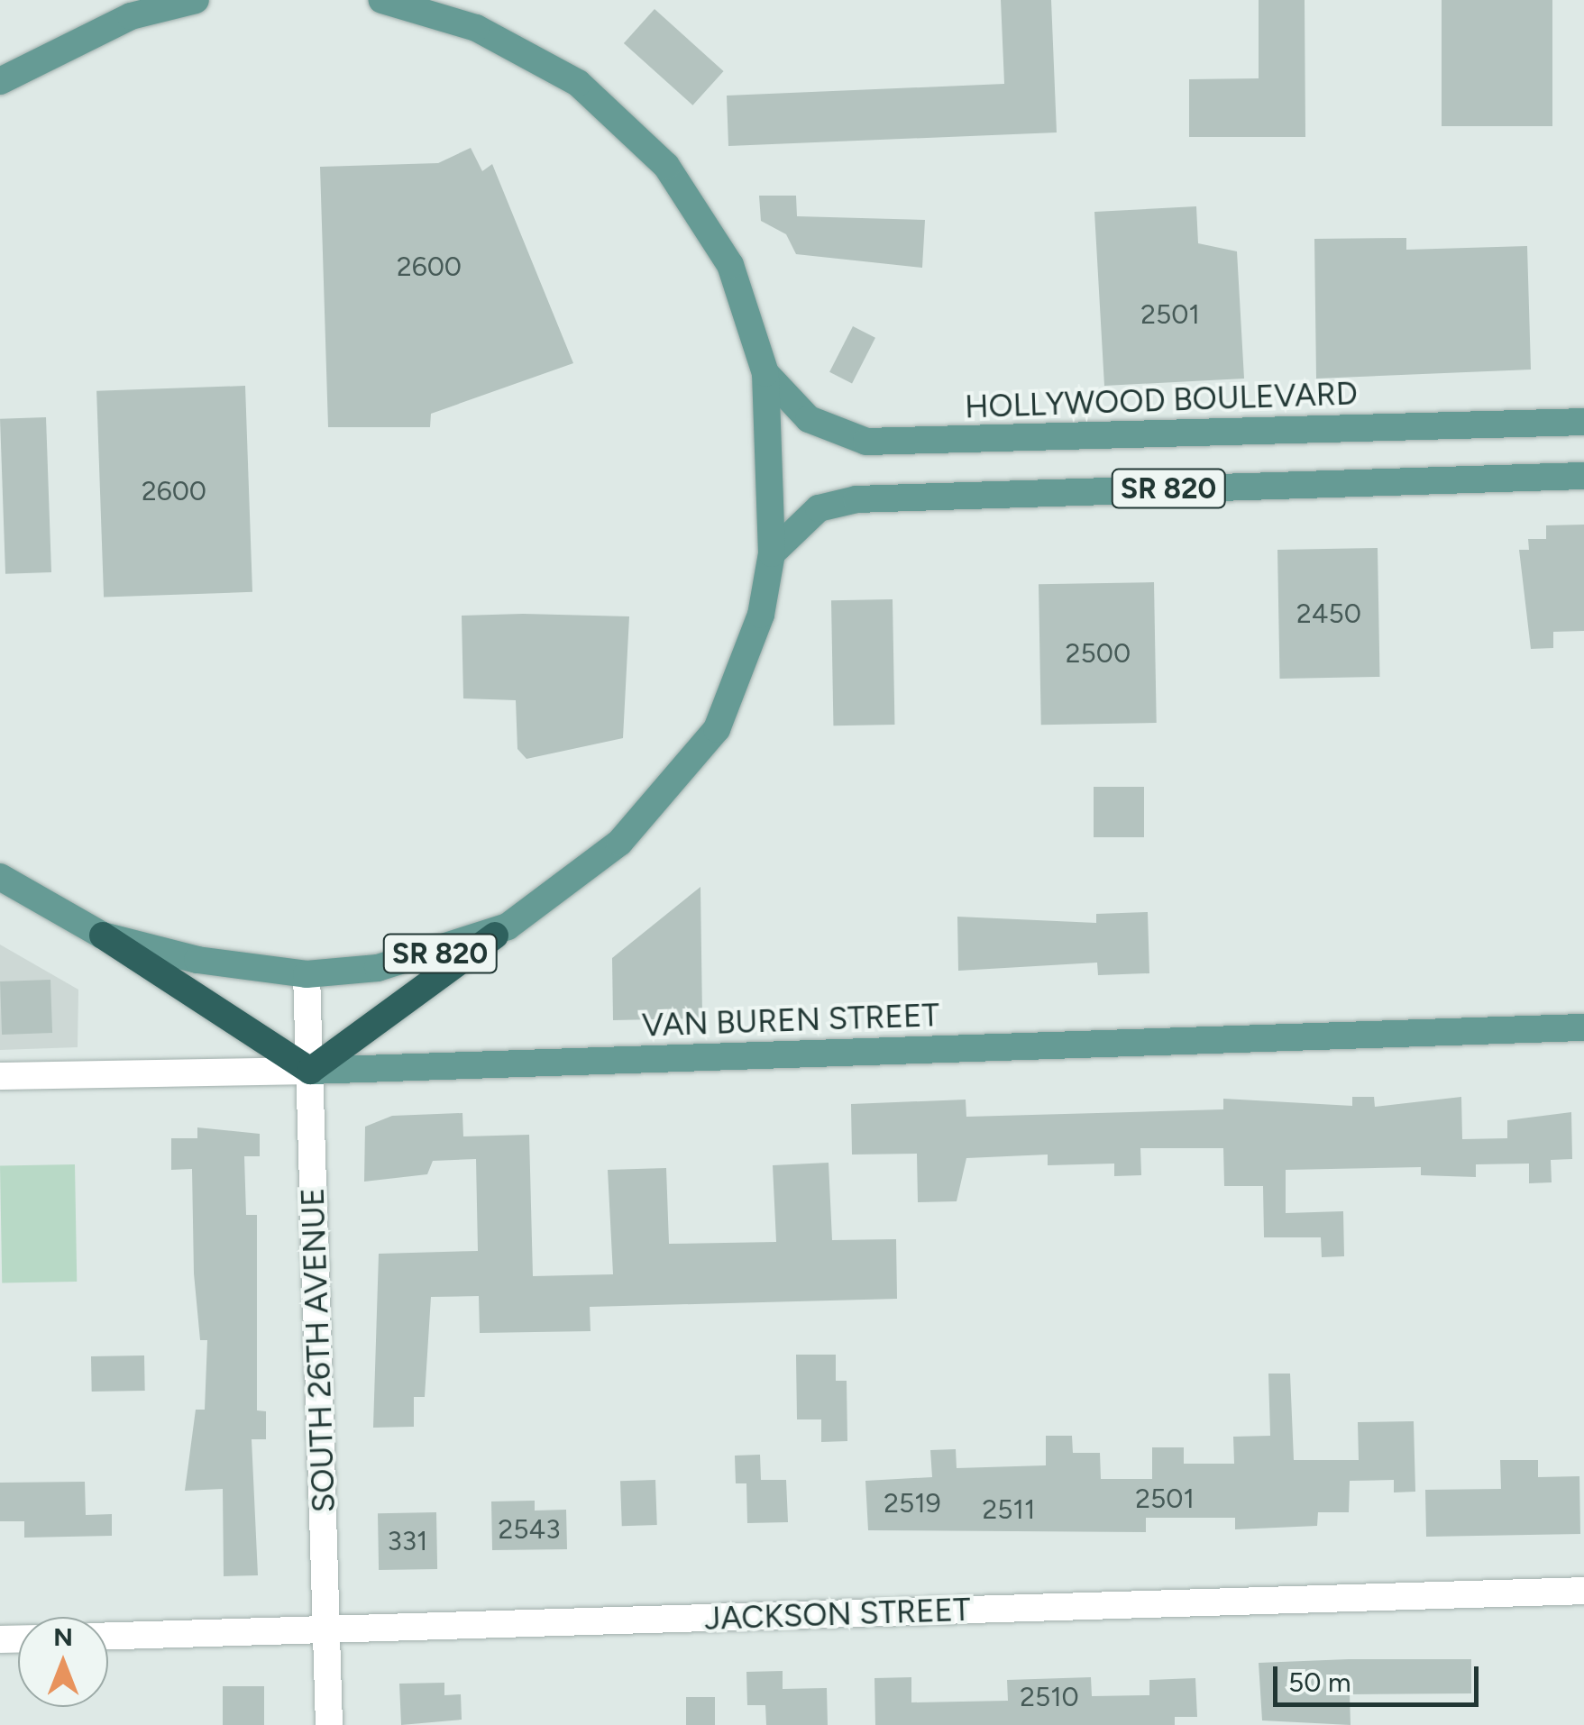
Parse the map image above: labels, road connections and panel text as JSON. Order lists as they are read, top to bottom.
{
  "streets": {
    "main road": ["HOLLYWOOD BOULEVARD", "SR 820", "VAN BUREN STREET"],
    "street": ["SOUTH 26TH AVENUE", "JACKSON STREET"]
  },
  "crossings": [
    ["HOLLYWOOD BOULEVARD", "SR 820"],
    ["SR 820", "SOUTH 26TH AVENUE"],
    ["VAN BUREN STREET", "SOUTH 26TH AVENUE"],
    ["SOUTH 26TH AVENUE", "JACKSON STREET"]
  ],
  "house_numbers": [
    "2600",
    "2501",
    "2600",
    "2450",
    "2500",
    "2501",
    "2519",
    "2511",
    "2543",
    "331",
    "2510"
  ],
  "scale_bar": "50 m",
  "north": "top"
}
